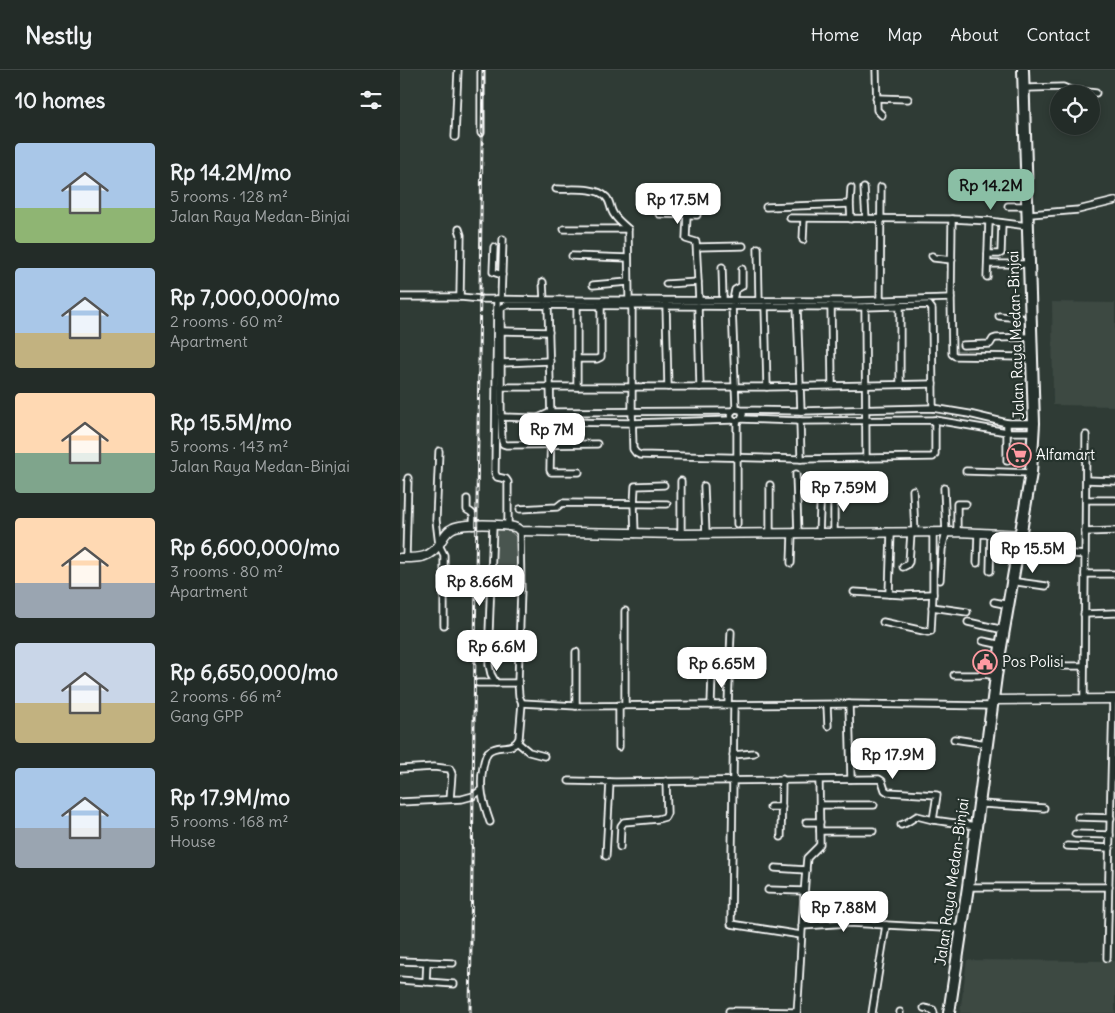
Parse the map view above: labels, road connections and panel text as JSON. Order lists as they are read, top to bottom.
{
  "streets": {
    "highway": ["Jalan Raya Medan-Binjai"]
  },
  "places": {
    "supermarket": ["Alfamart"],
    "public building": ["Pos Polisi"]
  },
  "page": {
    "header": "Nestly",
    "nav": [
      "Home",
      "Map",
      "About",
      "Contact"
    ],
    "heading": "10 homes",
    "list": [
      {
        "name": "Rp 14.2M/mo",
        "note": "5 rooms · 128 m² · Jalan Raya Medan-Binjai"
      },
      {
        "name": "Rp 7,000,000/mo",
        "note": "2 rooms · 60 m² · Apartment"
      },
      {
        "name": "Rp 15.5M/mo",
        "note": "5 rooms · 143 m² · Jalan Raya Medan-Binjai"
      },
      {
        "name": "Rp 6,600,000/mo",
        "note": "3 rooms · 80 m² · Apartment"
      },
      {
        "name": "Rp 6,650,000/mo",
        "note": "2 rooms · 66 m² · Gang GPP"
      },
      {
        "name": "Rp 17.9M/mo",
        "note": "5 rooms · 168 m² · House"
      }
    ],
    "price": [
      "Rp 14.2M",
      "Rp 17.5M",
      "Rp 7M",
      "Rp 7.59M",
      "Rp 15.5M",
      "Rp 8.66M",
      "Rp 6.6M",
      "Rp 6.65M",
      "Rp 17.9M",
      "Rp 7.88M"
    ]
  }
}
